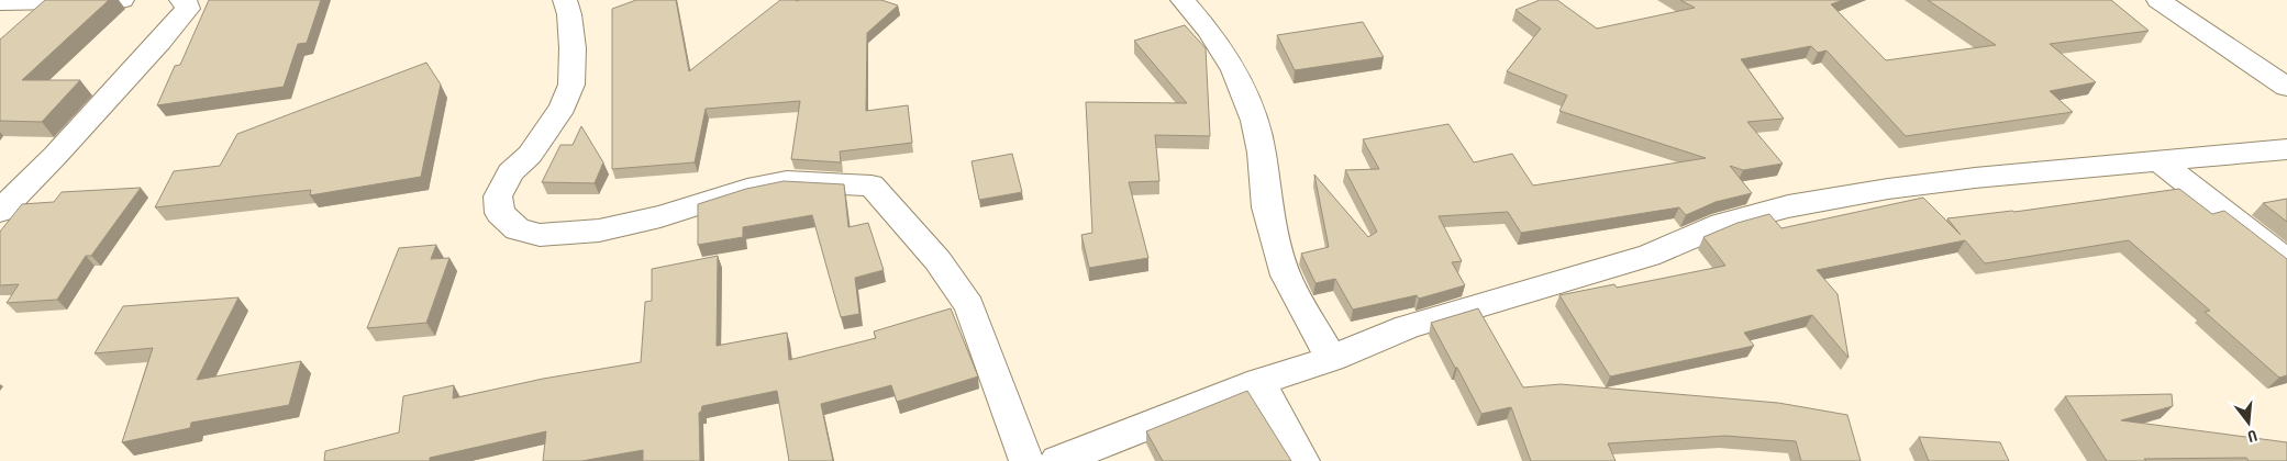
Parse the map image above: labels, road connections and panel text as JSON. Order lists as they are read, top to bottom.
{
  "north": "bottom"
}
